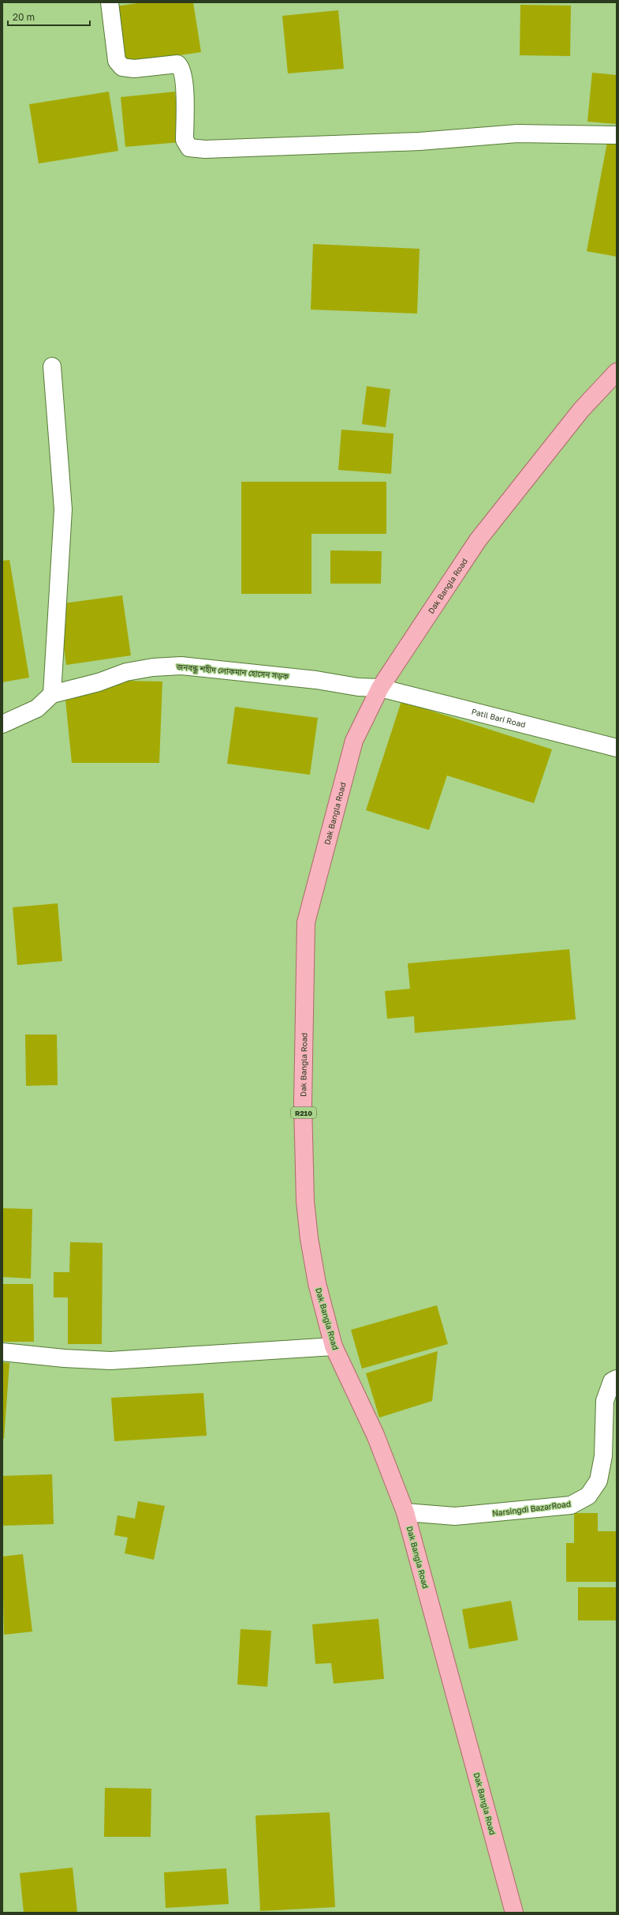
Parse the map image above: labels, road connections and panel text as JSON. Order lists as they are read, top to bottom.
{
  "streets": {
    "main road": ["Dak Bangla Road", "R210"],
    "street": ["জনবন্ধু শহীদ লোকমান হোসেন সড়ক", "Patil Bari Road", "Narsingdi BazarRoad"]
  },
  "crossings": [
    ["Dak Bangla Road", "জনবন্ধু শহীদ লোকমান হোসেন সড়ক"],
    ["Dak Bangla Road", "Patil Bari Road"],
    ["Dak Bangla Road", "Narsingdi BazarRoad"],
    ["জনবন্ধু শহীদ লোকমান হোসেন সড়ক", "Patil Bari Road"]
  ],
  "scale_bar": "20 m"
}
